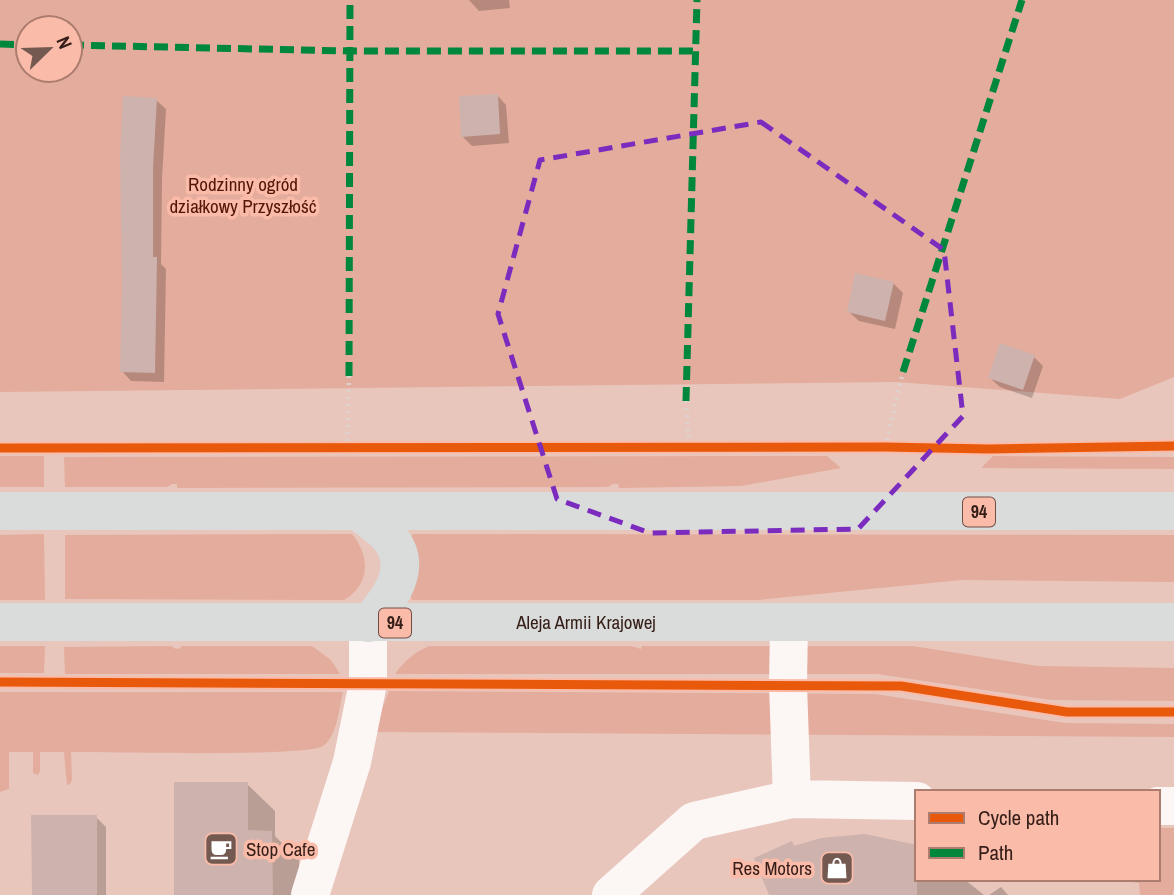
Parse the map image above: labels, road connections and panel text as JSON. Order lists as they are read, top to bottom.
{
  "streets": {
    "main road": ["94", "Aleja Armii Krajowej"]
  },
  "parks": ["Rodzinny ogród działkowy Przyszłość"],
  "places": {
    "cafe": ["Stop Cafe"],
    "shop": ["Res Motors"]
  },
  "legend": ["Cycle path", "Path"],
  "north": "top right"
}
